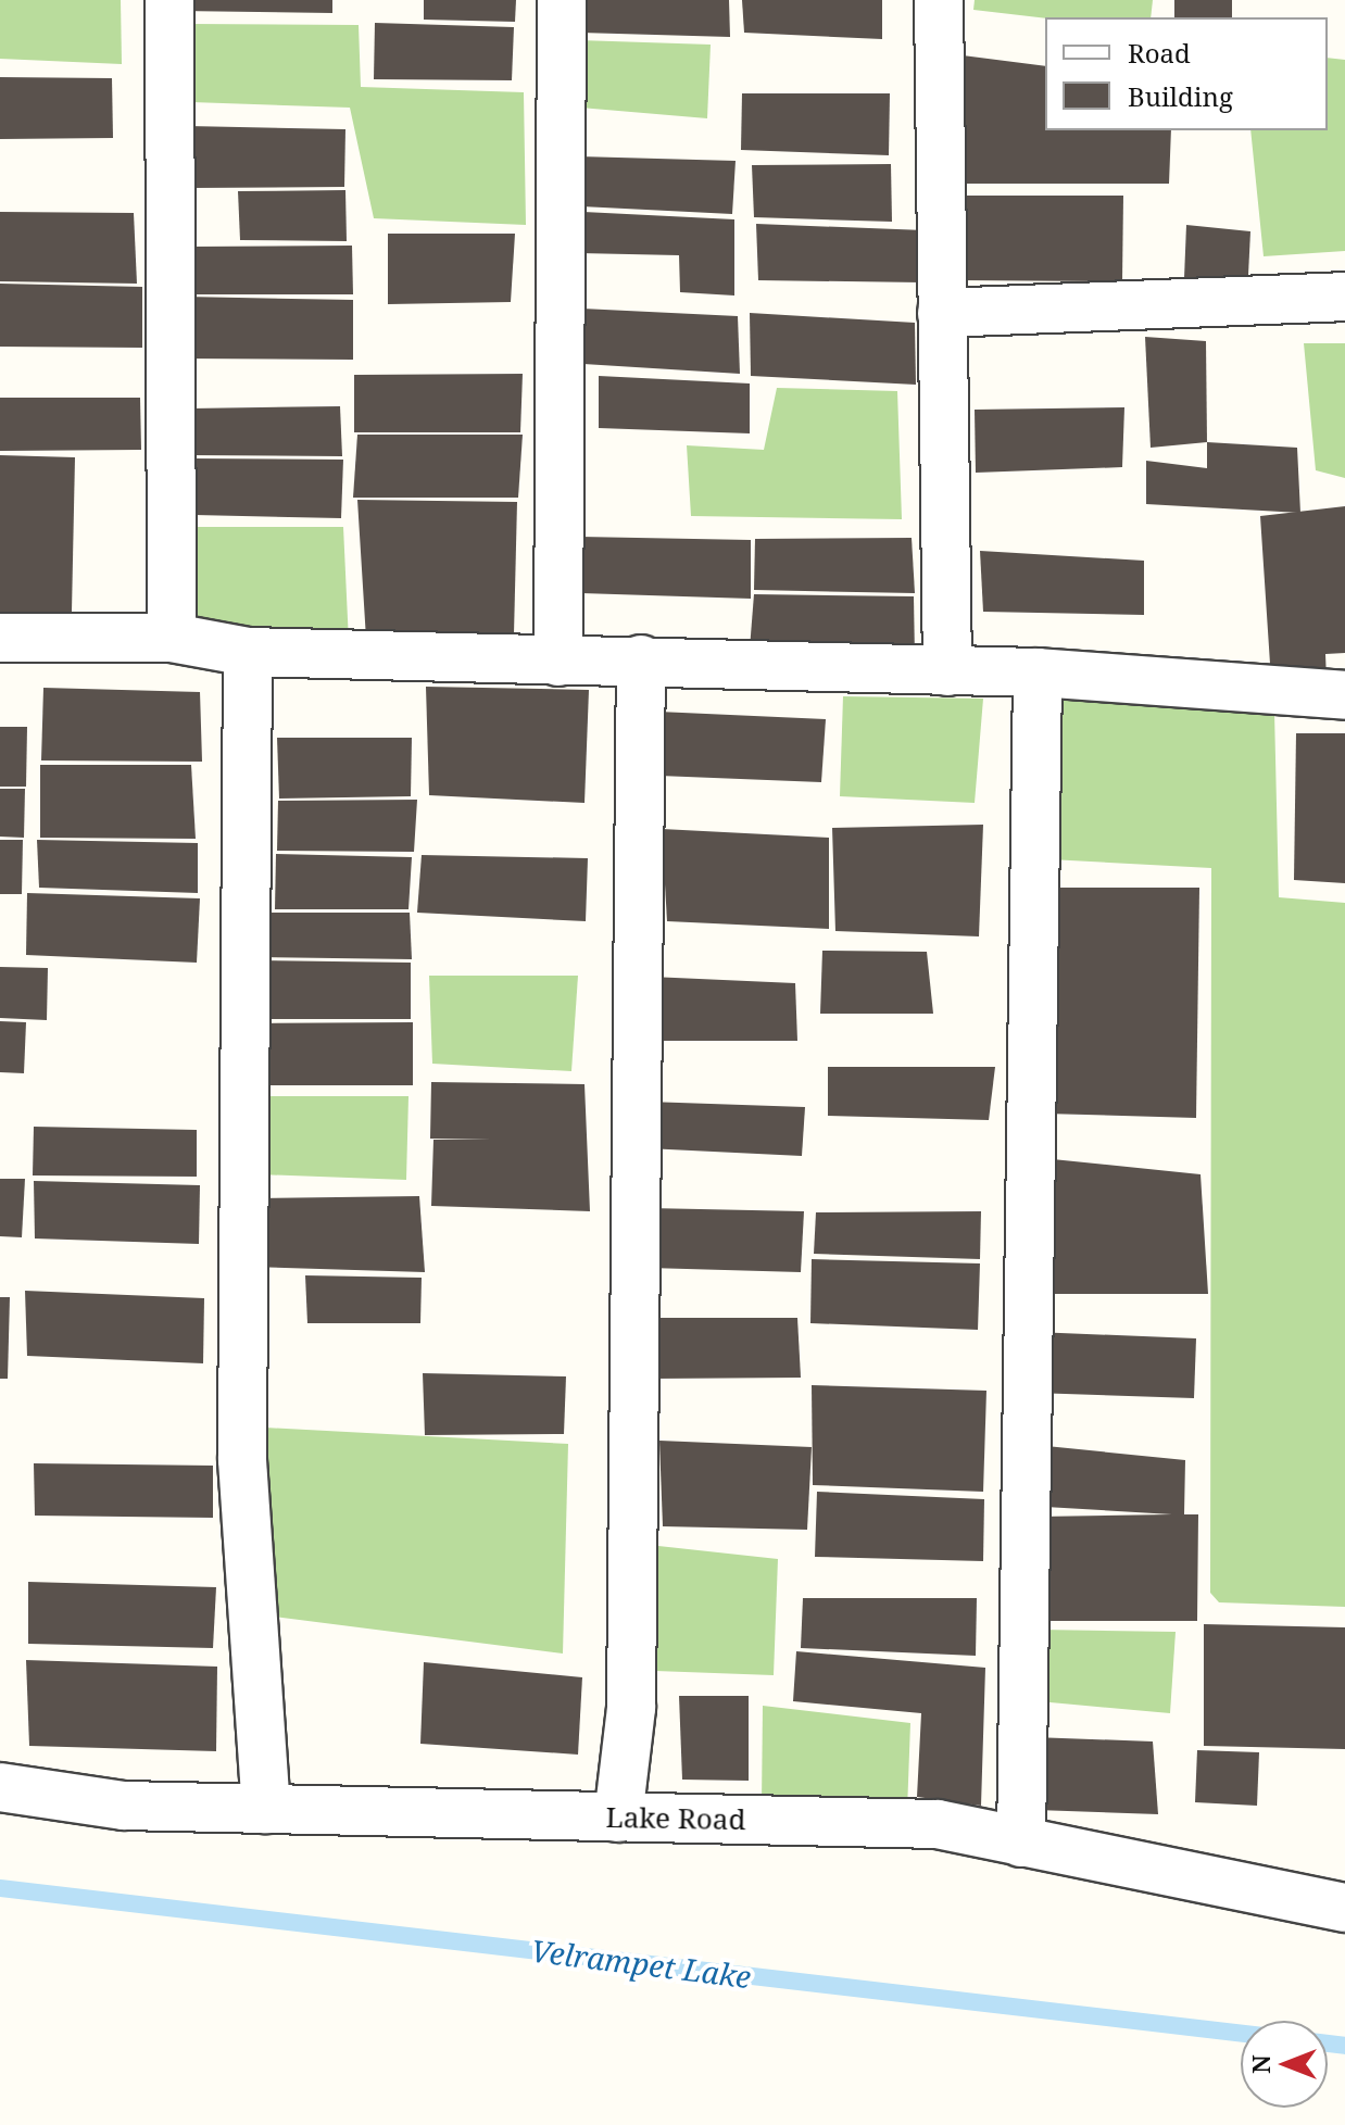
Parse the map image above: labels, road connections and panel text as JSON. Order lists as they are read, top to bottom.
{
  "streets": {
    "street": ["Lake Road"]
  },
  "water": ["Velrampet Lake"],
  "legend": ["Road", "Building"],
  "north": "left"
}
